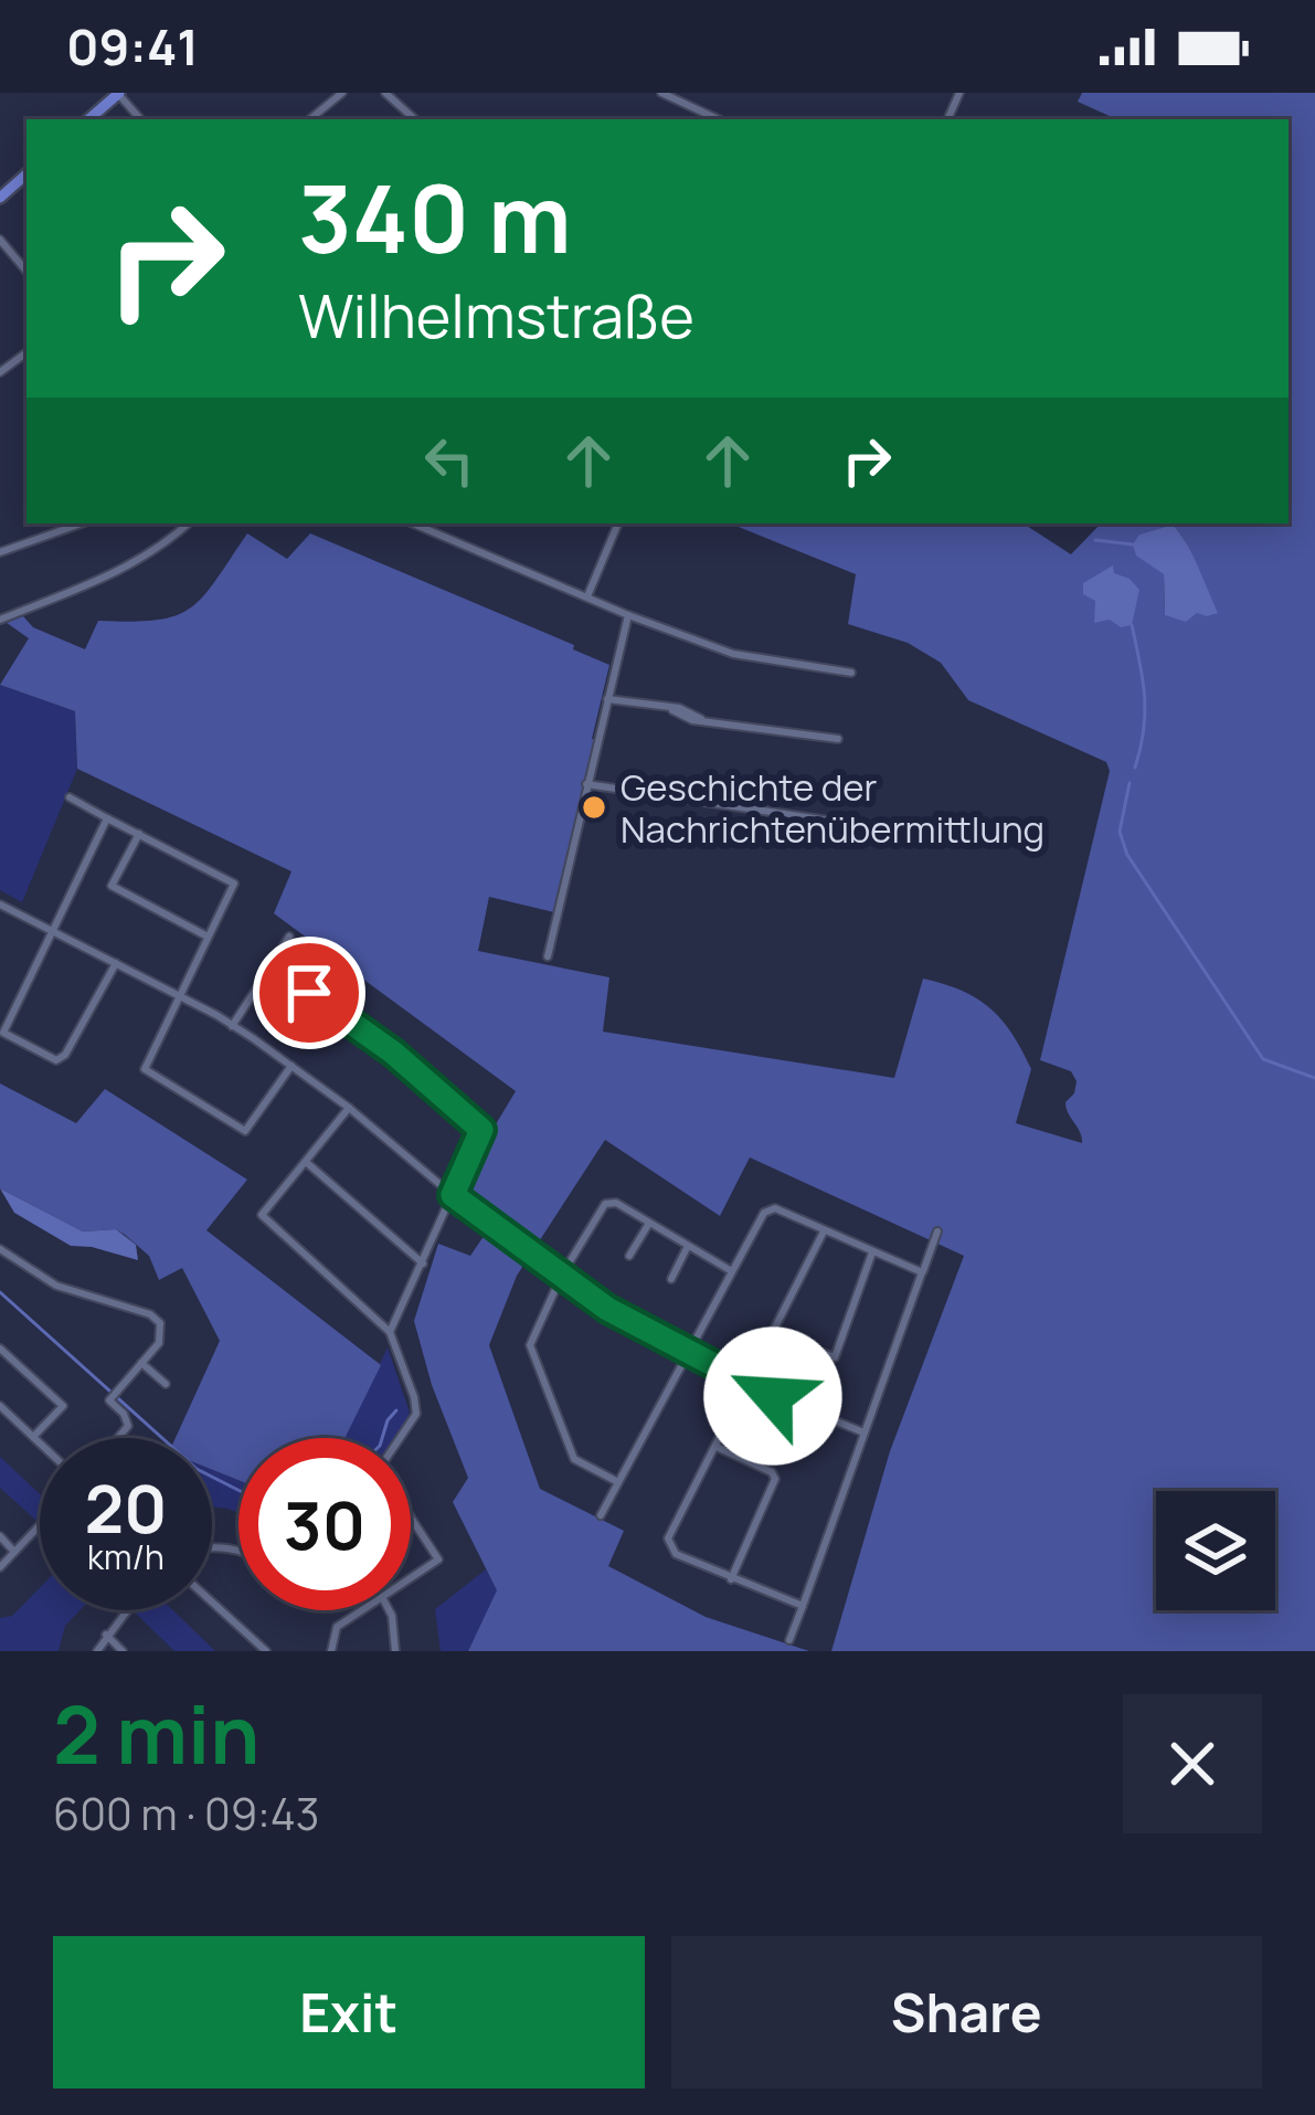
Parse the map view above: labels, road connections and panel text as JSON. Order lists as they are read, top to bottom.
{
  "places": ["Geschichte der Nachrichtenübermittlung"],
  "page": {
    "status": "09:41",
    "turn": ["340 m", "Wilhelmstraße"],
    "speed": "20 km/h",
    "limit": "30",
    "heading": ["2 min", "600 m · 09:43"],
    "buttons": ["Exit", "Share"]
  }
}
